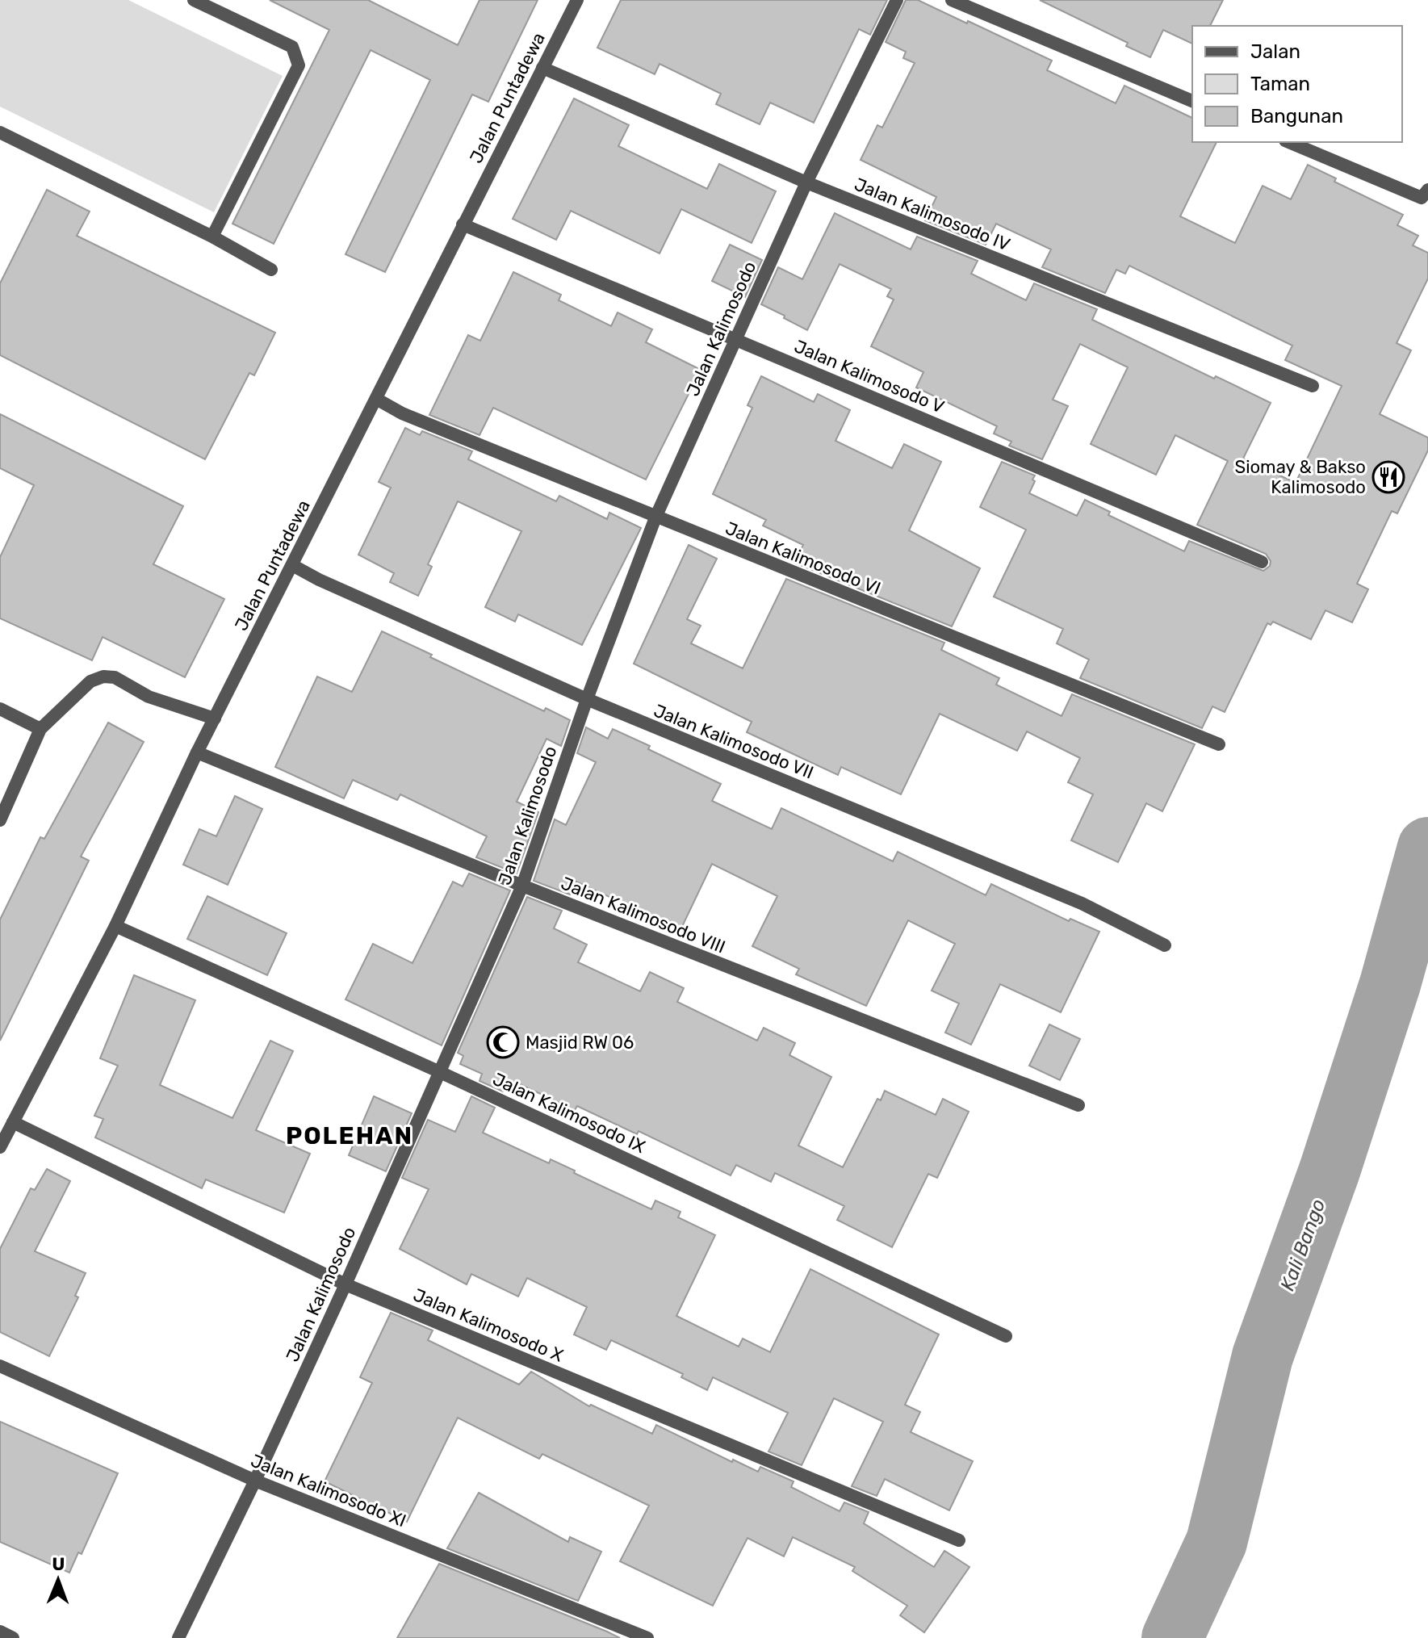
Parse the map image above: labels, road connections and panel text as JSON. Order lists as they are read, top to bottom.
{
  "streets": {
    "street": [
      "Jalan Puntadewa",
      "Jalan Kalimosodo IV",
      "Jalan Kalimosodo",
      "Jalan Kalimosodo V",
      "Jalan Kalimosodo VI",
      "Jalan Kalimosodo VII",
      "Jalan Kalimosodo VIII",
      "Jalan Kalimosodo IX",
      "Jalan Kalimosodo X",
      "Jalan Kalimosodo XI"
    ]
  },
  "crossings": [
    ["Jalan Puntadewa", "Jalan Kalimosodo IV"],
    ["Jalan Puntadewa", "Jalan Kalimosodo V"],
    ["Jalan Puntadewa", "Jalan Kalimosodo VI"],
    ["Jalan Puntadewa", "Jalan Kalimosodo VII"],
    ["Jalan Puntadewa", "Jalan Kalimosodo VIII"],
    ["Jalan Puntadewa", "Jalan Kalimosodo IX"],
    ["Jalan Puntadewa", "Jalan Kalimosodo X"],
    ["Jalan Kalimosodo IV", "Jalan Kalimosodo"],
    ["Jalan Kalimosodo", "Jalan Kalimosodo V"],
    ["Jalan Kalimosodo", "Jalan Kalimosodo VI"],
    ["Jalan Kalimosodo", "Jalan Kalimosodo VII"],
    ["Jalan Kalimosodo", "Jalan Kalimosodo VIII"],
    ["Jalan Kalimosodo", "Jalan Kalimosodo IX"],
    ["Jalan Kalimosodo", "Jalan Kalimosodo X"],
    ["Jalan Kalimosodo", "Jalan Kalimosodo XI"]
  ],
  "districts": ["POLEHAN"],
  "water": ["Kali Bango"],
  "places": {
    "restaurant": ["Siomay & Bakso Kalimosodo"],
    "mosque": ["Masjid RW 06"]
  },
  "legend": ["Jalan", "Taman", "Bangunan"],
  "north": "top"
}
